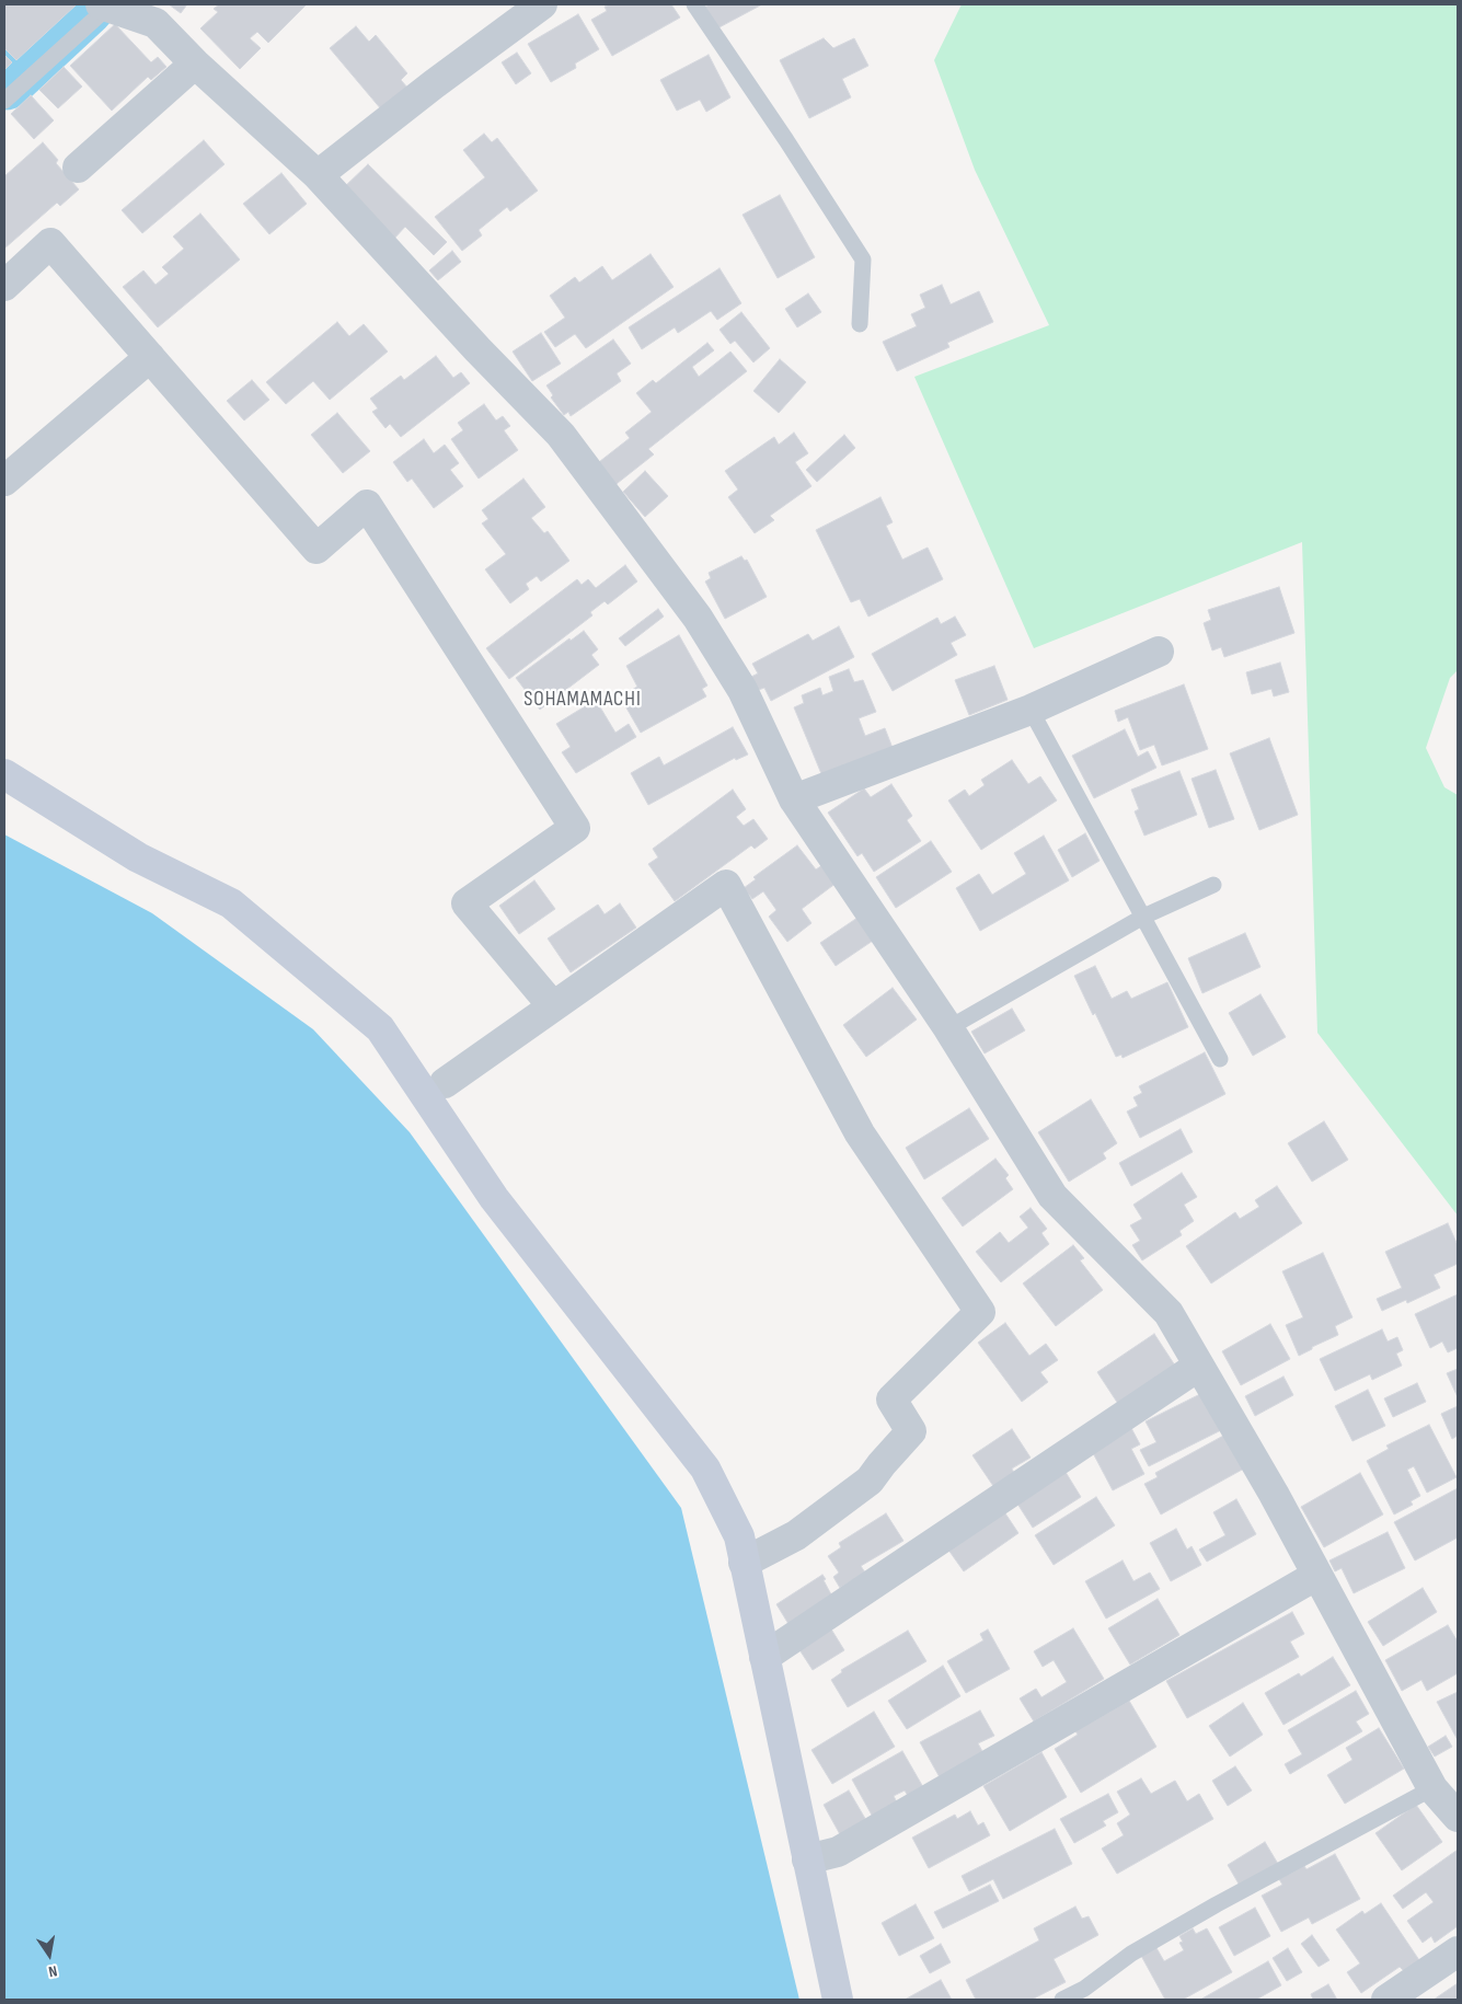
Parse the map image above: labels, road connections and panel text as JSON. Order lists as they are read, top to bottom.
{
  "districts": ["SOHAMAMACHI"],
  "north": "bottom"
}
